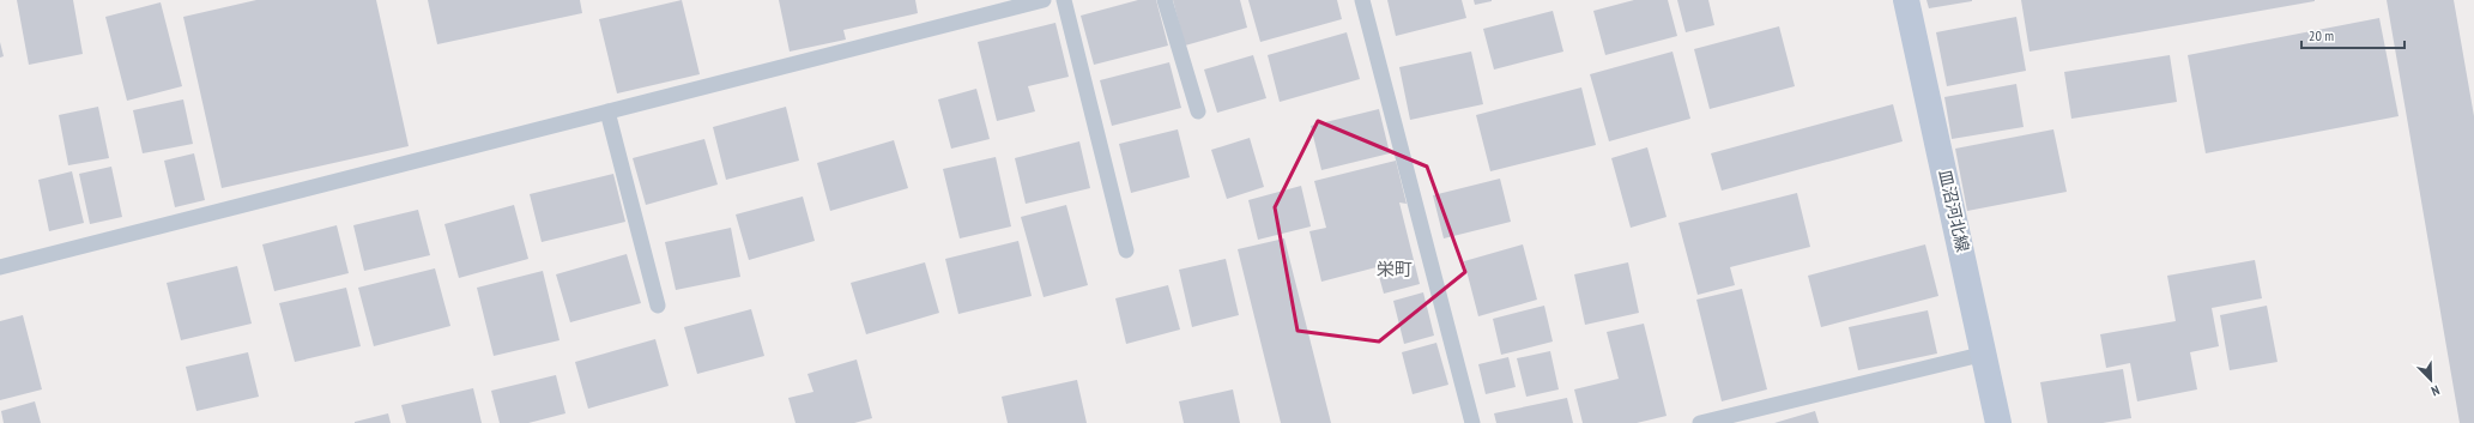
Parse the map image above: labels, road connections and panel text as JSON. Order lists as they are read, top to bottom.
{
  "streets": {
    "main road": ["皿沼河北線"]
  },
  "districts": ["栄町"],
  "scale_bar": "20 m",
  "north": "bottom right"
}
